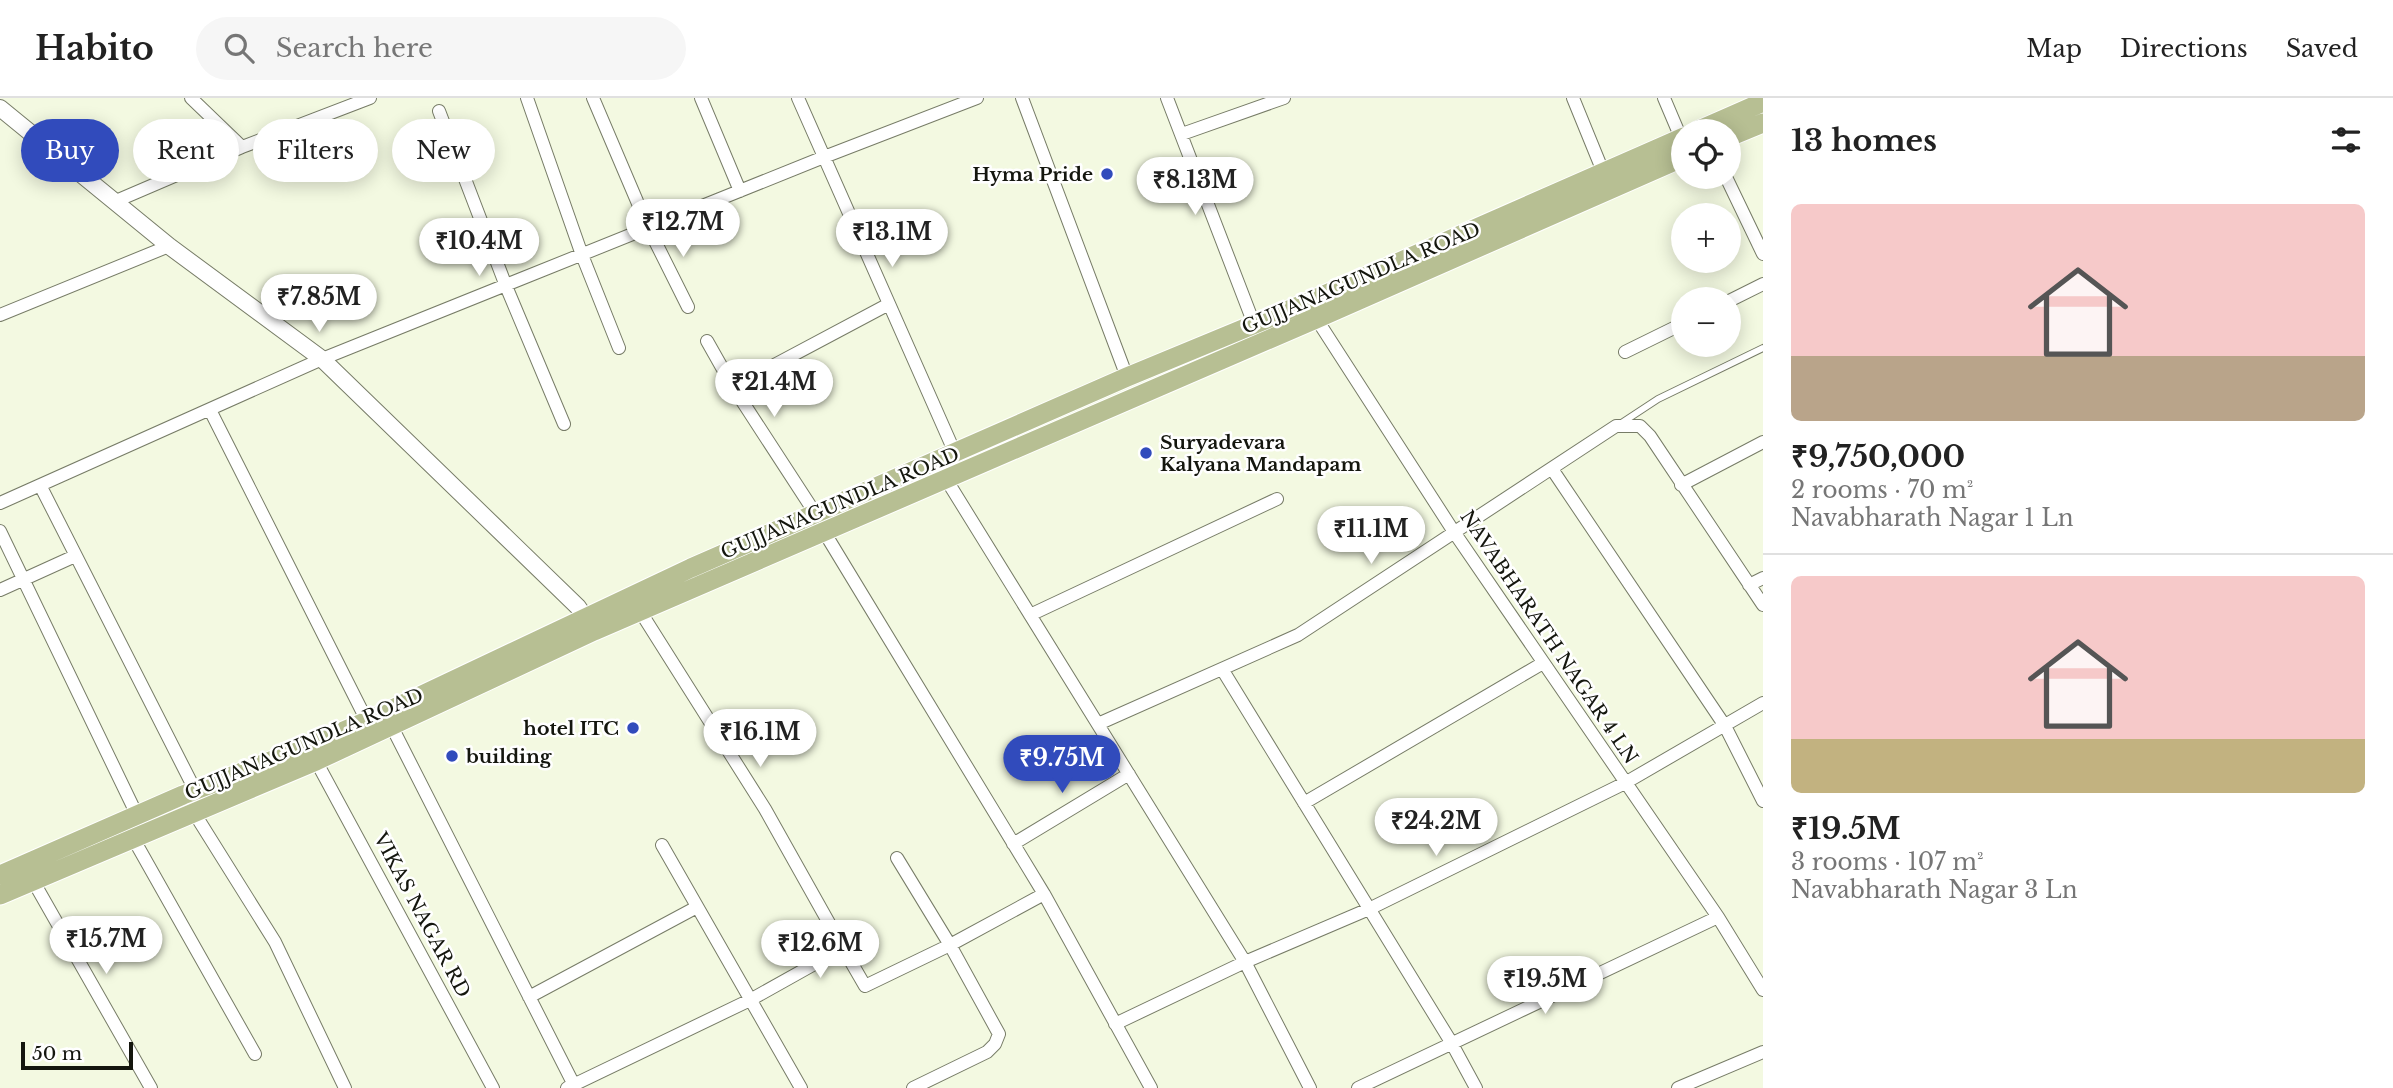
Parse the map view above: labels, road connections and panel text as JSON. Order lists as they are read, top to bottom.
{
  "streets": {
    "main road": ["GUJJANAGUNDLA ROAD"],
    "street": ["NAVABHARATH NAGAR 4 LN", "VIKAS NAGAR RD"]
  },
  "crossings": [
    ["GUJJANAGUNDLA ROAD", "NAVABHARATH NAGAR 4 LN"],
    ["GUJJANAGUNDLA ROAD", "VIKAS NAGAR RD"]
  ],
  "places": [
    "Hyma Pride",
    "Suryadevara Kalyana Mandapam",
    "hotel ITC",
    "building"
  ],
  "scale_bar": "50 m",
  "page": {
    "header": "Habito",
    "search": "Search here",
    "nav": ["Map", "Directions", "Saved"],
    "heading": "13 homes",
    "map_buttons": ["+", "−"],
    "chip": [
      "Buy",
      "Rent",
      "Filters",
      "New"
    ],
    "price": [
      "₹8.13M",
      "₹12.7M",
      "₹13.1M",
      "₹10.4M",
      "₹7.85M",
      "₹21.4M",
      "₹11.1M",
      "₹16.1M",
      "₹9.75M",
      "₹24.2M",
      "₹15.7M",
      "₹12.6M",
      "₹19.5M"
    ],
    "list": [
      {
        "name": "₹9,750,000",
        "note": "2 rooms · 70 m² · Navabharath Nagar 1 Ln"
      },
      {
        "name": "₹19.5M",
        "note": "3 rooms · 107 m² · Navabharath Nagar 3 Ln"
      }
    ],
    "scale": "50 m"
  }
}
